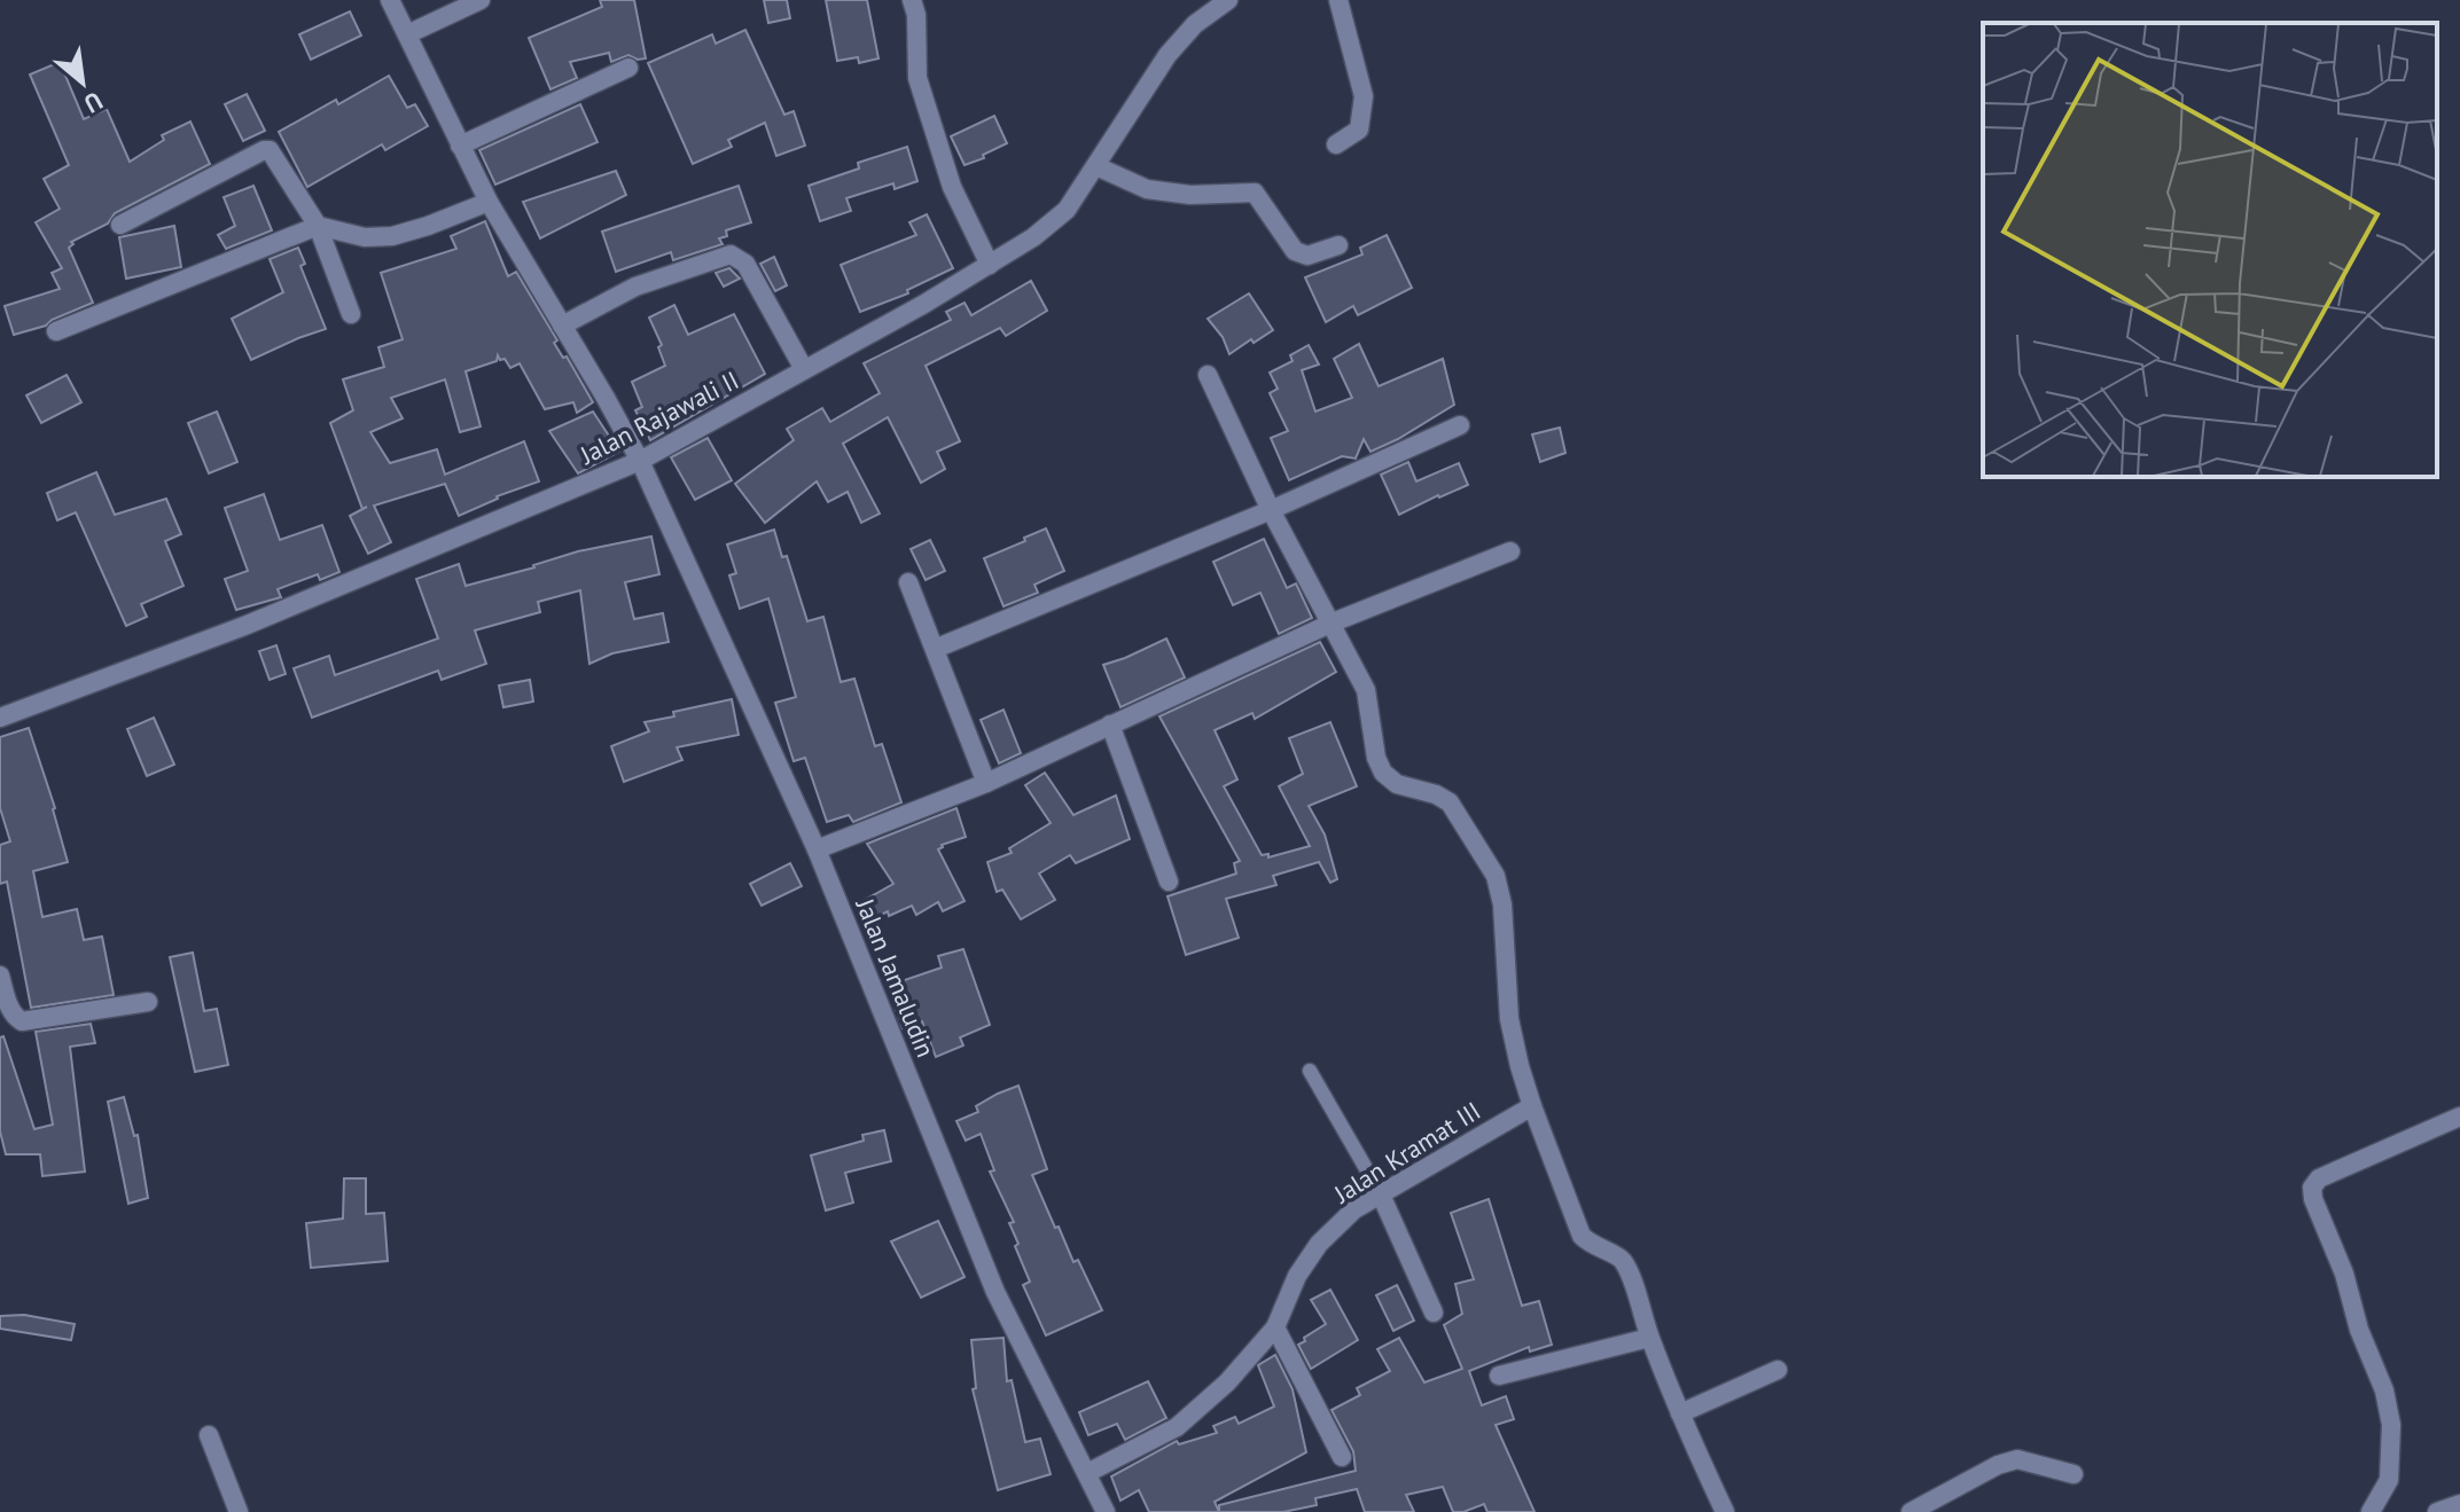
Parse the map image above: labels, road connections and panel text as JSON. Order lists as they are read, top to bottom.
{
  "streets": {
    "street": ["Jalan Rajawali II", "Jalan Jamaludin", "Jalan Kramat III"]
  },
  "crossings": [
    ["Jalan Rajawali II", "Jalan Jamaludin"],
    ["Jalan Jamaludin", "Jalan Kramat III"]
  ],
  "north": "bottom right"
}
